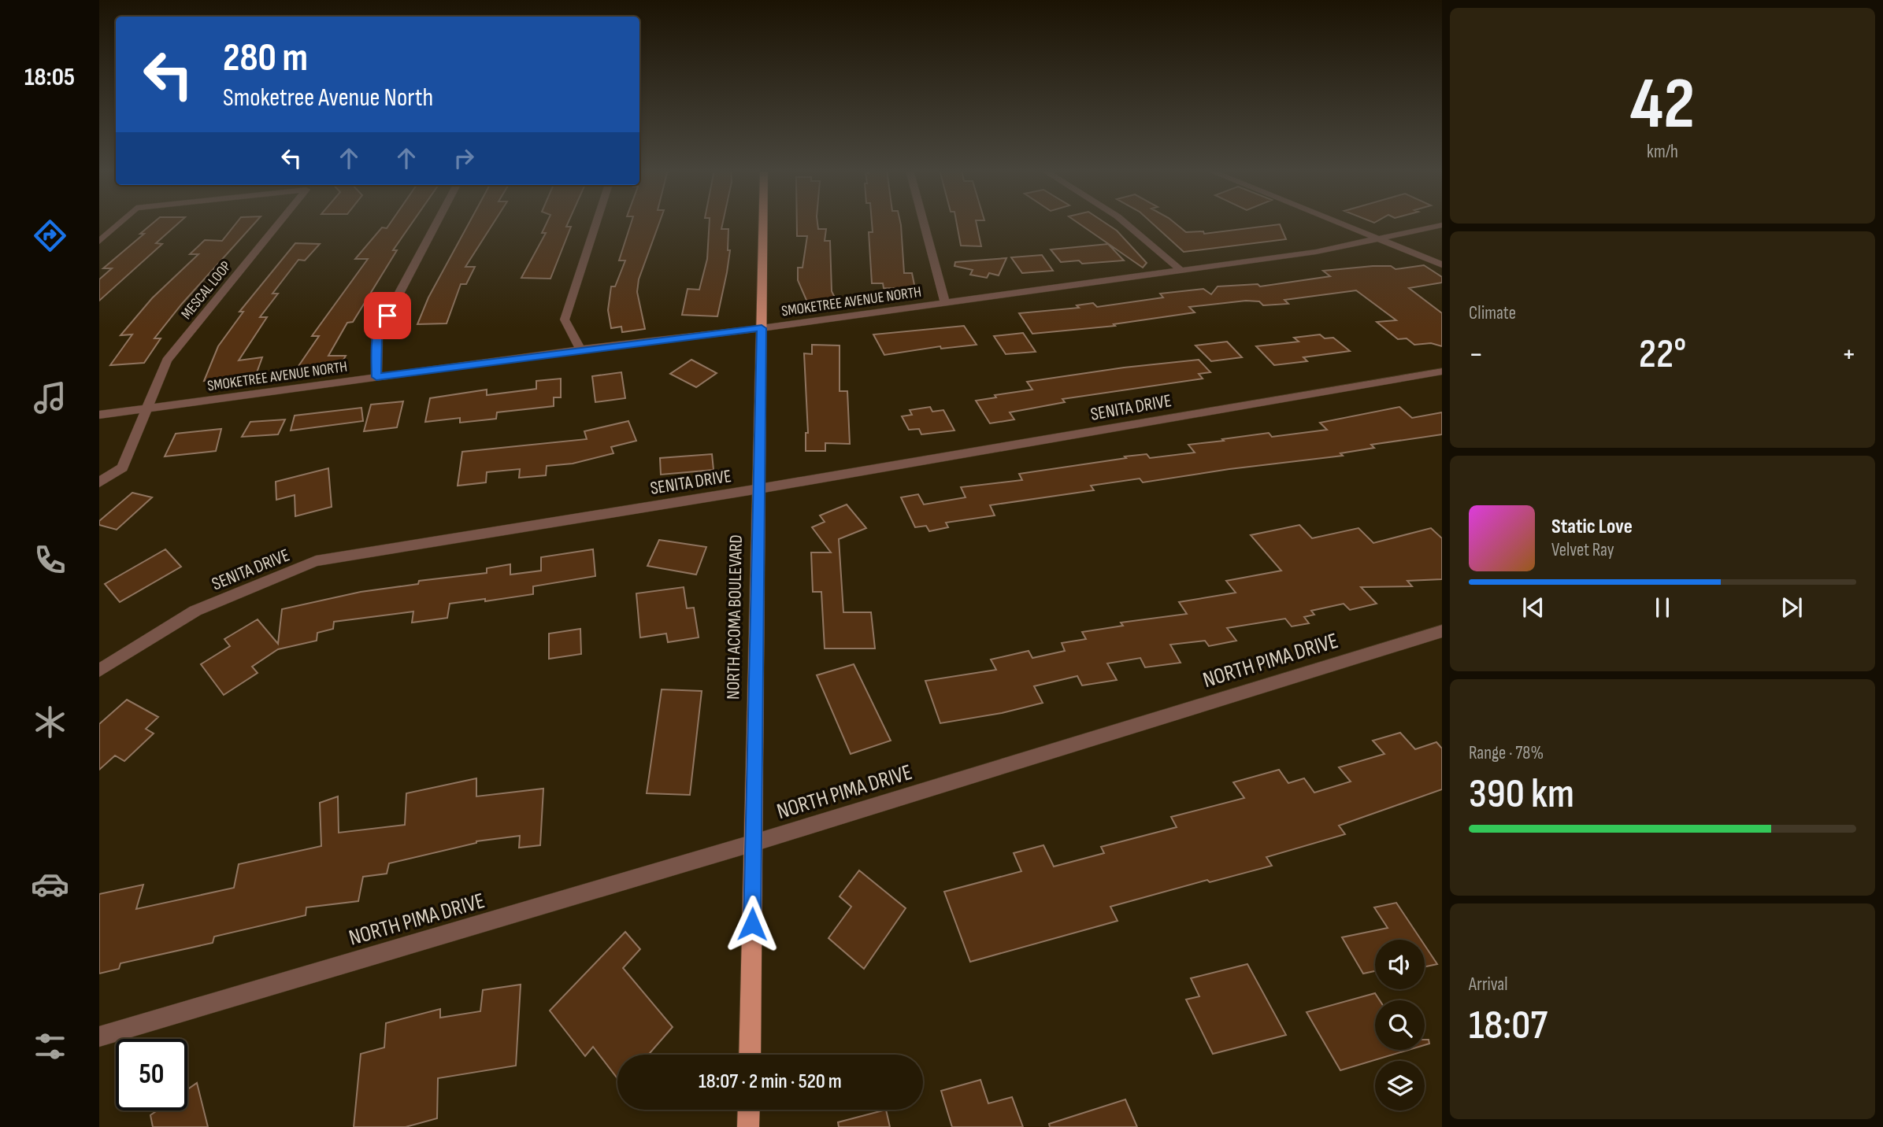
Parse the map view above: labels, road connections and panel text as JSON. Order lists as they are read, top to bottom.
{
  "streets": {
    "main road": ["NORTH ACOMA BOULEVARD"],
    "street": [
      "MESCAL LOOP",
      "SMOKETREE AVENUE NORTH",
      "SENITA DRIVE",
      "NORTH PIMA DRIVE"
    ]
  },
  "crossings": [
    ["MESCAL LOOP", "SMOKETREE AVENUE NORTH"],
    ["SMOKETREE AVENUE NORTH", "NORTH ACOMA BOULEVARD"],
    ["SENITA DRIVE", "NORTH ACOMA BOULEVARD"],
    ["NORTH ACOMA BOULEVARD", "NORTH PIMA DRIVE"]
  ],
  "page": {
    "tabs": "18:05",
    "tile": [
      ["42", "km/h"],
      "Climate",
      ["Range · 78%", "390 km"],
      ["Arrival", "18:07"]
    ],
    "turn": ["280 m", "Smoketree Avenue North"],
    "heat": ["−", "22°", "+"],
    "song": ["Static Love", "Velvet Ray"],
    "limit": "50",
    "trip": "18:07 · 2 min · 520 m"
  }
}
